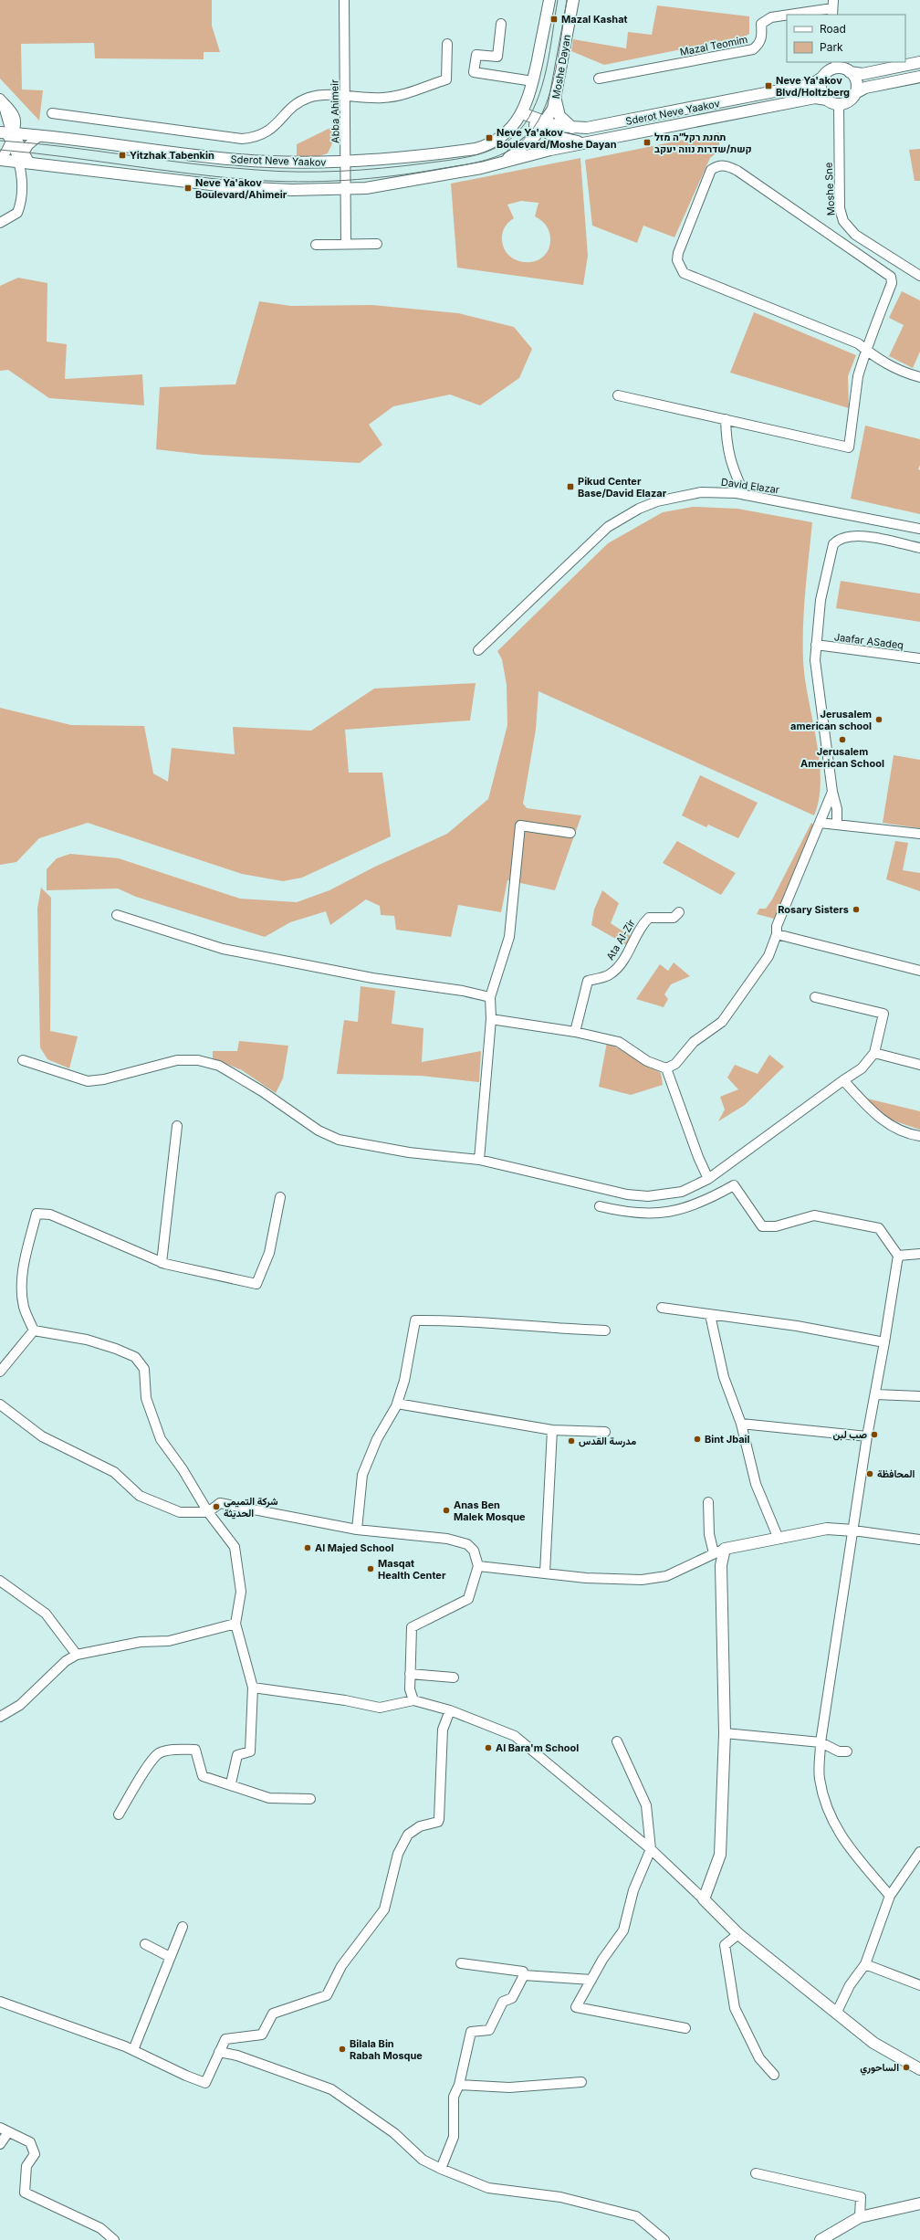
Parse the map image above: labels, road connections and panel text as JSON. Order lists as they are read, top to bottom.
{
  "streets": {
    "street": [
      "Mazal Teomim",
      "Moshe Dayan",
      "Abba Ahimeir",
      "Sderot Neve Yaakov",
      "Moshe Sne",
      "David Elazar",
      "Jaafar ASadeq",
      "Ata Al-Zir"
    ]
  },
  "crossings": [
    ["Moshe Dayan", "Sderot Neve Yaakov"],
    ["Abba Ahimeir", "Sderot Neve Yaakov"],
    ["Sderot Neve Yaakov", "Moshe Sne"]
  ],
  "places": {
    "transit": [
      "Mazal Kashat",
      "Neve Ya'akov Blvd/Holtzberg",
      "Neve Ya'akov Boulevard/Moshe Dayan",
      "תחנת רקל״ה מזל קשת/שדרות נווה יעקב",
      "Yitzhak Tabenkin",
      "Neve Ya'akov Boulevard/Ahimeir",
      "Pikud Center Base/David Elazar"
    ],
    "other": [
      "Jerusalem american school",
      "Jerusalem American School",
      "Rosary Sisters",
      "صب لبن",
      "Bint Jbail",
      "مدرسة القدس",
      "المحافظة",
      "شركة التميمي الحديثة",
      "Anas Ben Malek Mosque",
      "Al Majed School",
      "Masqat Health Center",
      "Al Bara'm School",
      "Bilala Bin Rabah Mosque",
      "الساحوري"
    ]
  },
  "legend": ["Road", "Park"]
}
